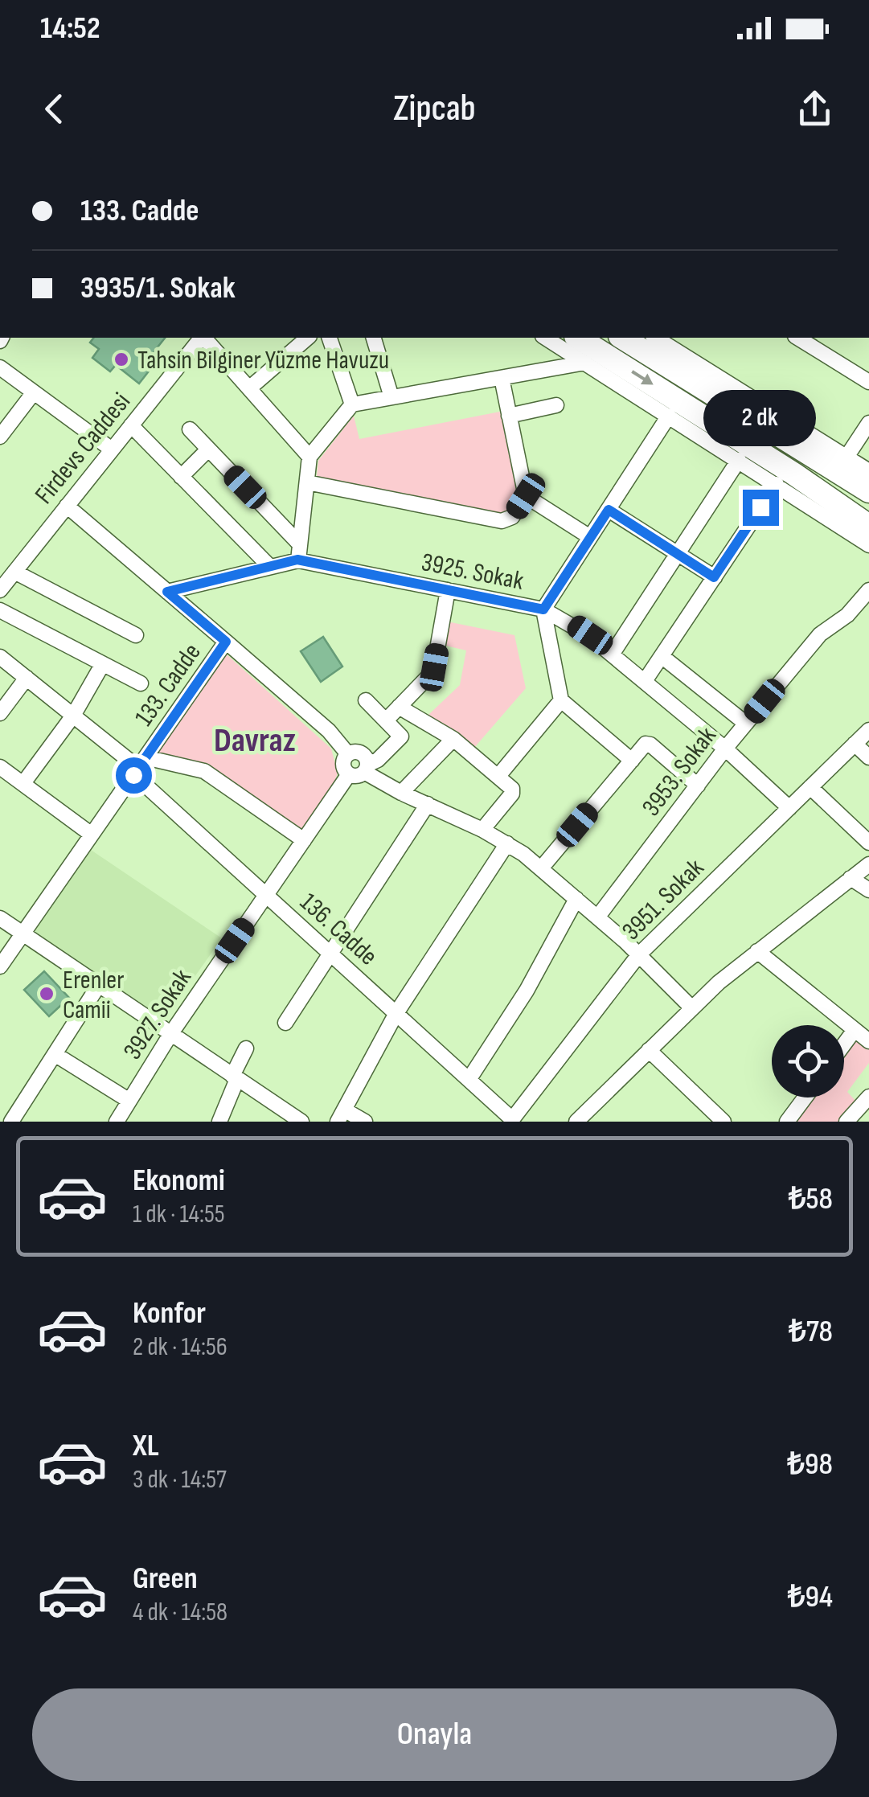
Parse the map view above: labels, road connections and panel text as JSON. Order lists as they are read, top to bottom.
{
  "streets": {
    "street": [
      "Firdevs Caddesi",
      "3925. Sokak",
      "133. Cadde",
      "3953. Sokak",
      "3951. Sokak",
      "136. Cadde",
      "3927. Sokak"
    ]
  },
  "crossings": [
    ["Firdevs Caddesi", "133. Cadde"],
    ["3925. Sokak", "133. Cadde"],
    ["133. Cadde", "136. Cadde"],
    ["3951. Sokak", "136. Cadde"],
    ["136. Cadde", "3927. Sokak"]
  ],
  "districts": ["Davraz"],
  "places": ["Tahsin Bilginer Yüzme Havuzu", "Erenler Camii"],
  "page": {
    "status": "14:52",
    "header": "Zipcab",
    "banner": ["133. Cadde", "3935/1. Sokak"],
    "bubble": "2 dk",
    "list": [
      {
        "name": "Ekonomi",
        "note": "1 dk · 14:55",
        "value": "₺58"
      },
      {
        "name": "Konfor",
        "note": "2 dk · 14:56",
        "value": "₺78"
      },
      {
        "name": "XL",
        "note": "3 dk · 14:57",
        "value": "₺98"
      },
      {
        "name": "Green",
        "note": "4 dk · 14:58",
        "value": "₺94"
      }
    ],
    "buttons": "Onayla"
  }
}
